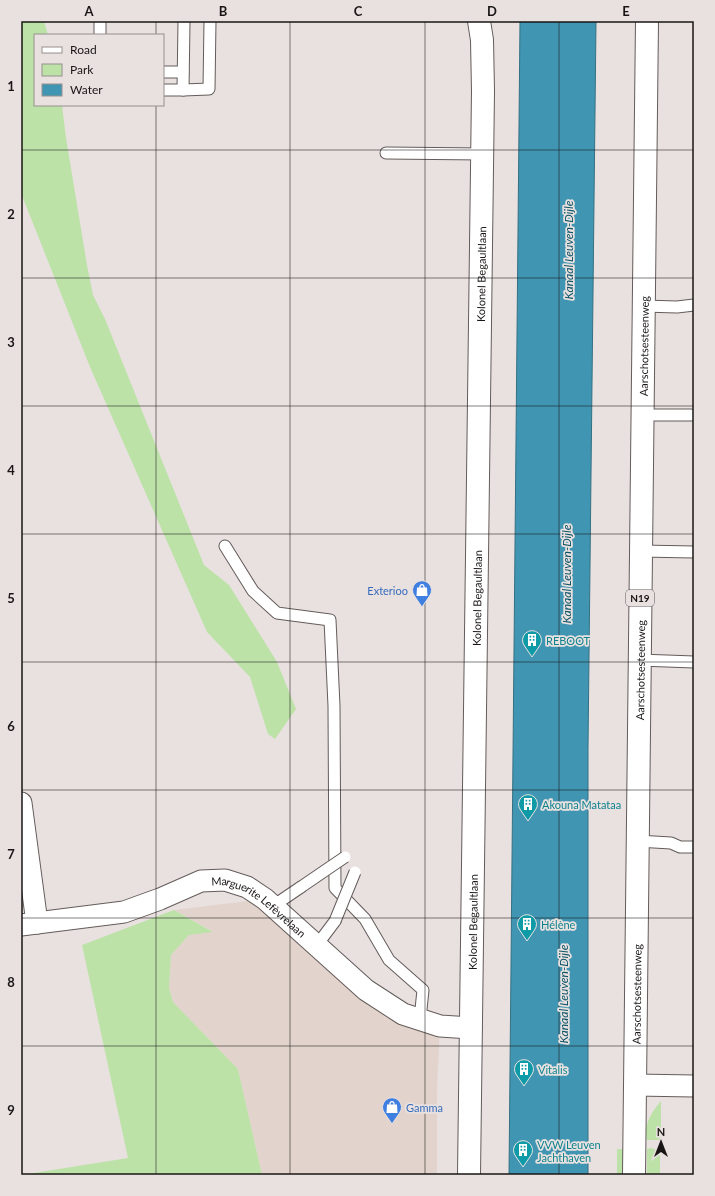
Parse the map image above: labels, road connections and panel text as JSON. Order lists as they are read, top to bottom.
{
  "streets": {
    "main road": ["Kolonel Begaultlaan", "Aarschotsesteenweg", "N19"],
    "street": ["Marguerite Lefèvrelaan"]
  },
  "crossings": [
    ["Kolonel Begaultlaan", "Marguerite Lefèvrelaan"]
  ],
  "water": ["Kanaal Leuven-Dijle"],
  "places": {
    "shop": ["Exterioo", "Gamma"],
    "building": [
      "REBOOT",
      "Akouna Matataa",
      "Hélène",
      "Vitalis",
      "VVW Leuven Jachthaven"
    ]
  },
  "legend": ["Road", "Park", "Water"],
  "north": "top",
  "grid": {
    "columns": [
      "A",
      "B",
      "C",
      "D",
      "E"
    ],
    "rows": [
      "1",
      "2",
      "3",
      "4",
      "5",
      "6",
      "7",
      "8",
      "9"
    ]
  }
}
